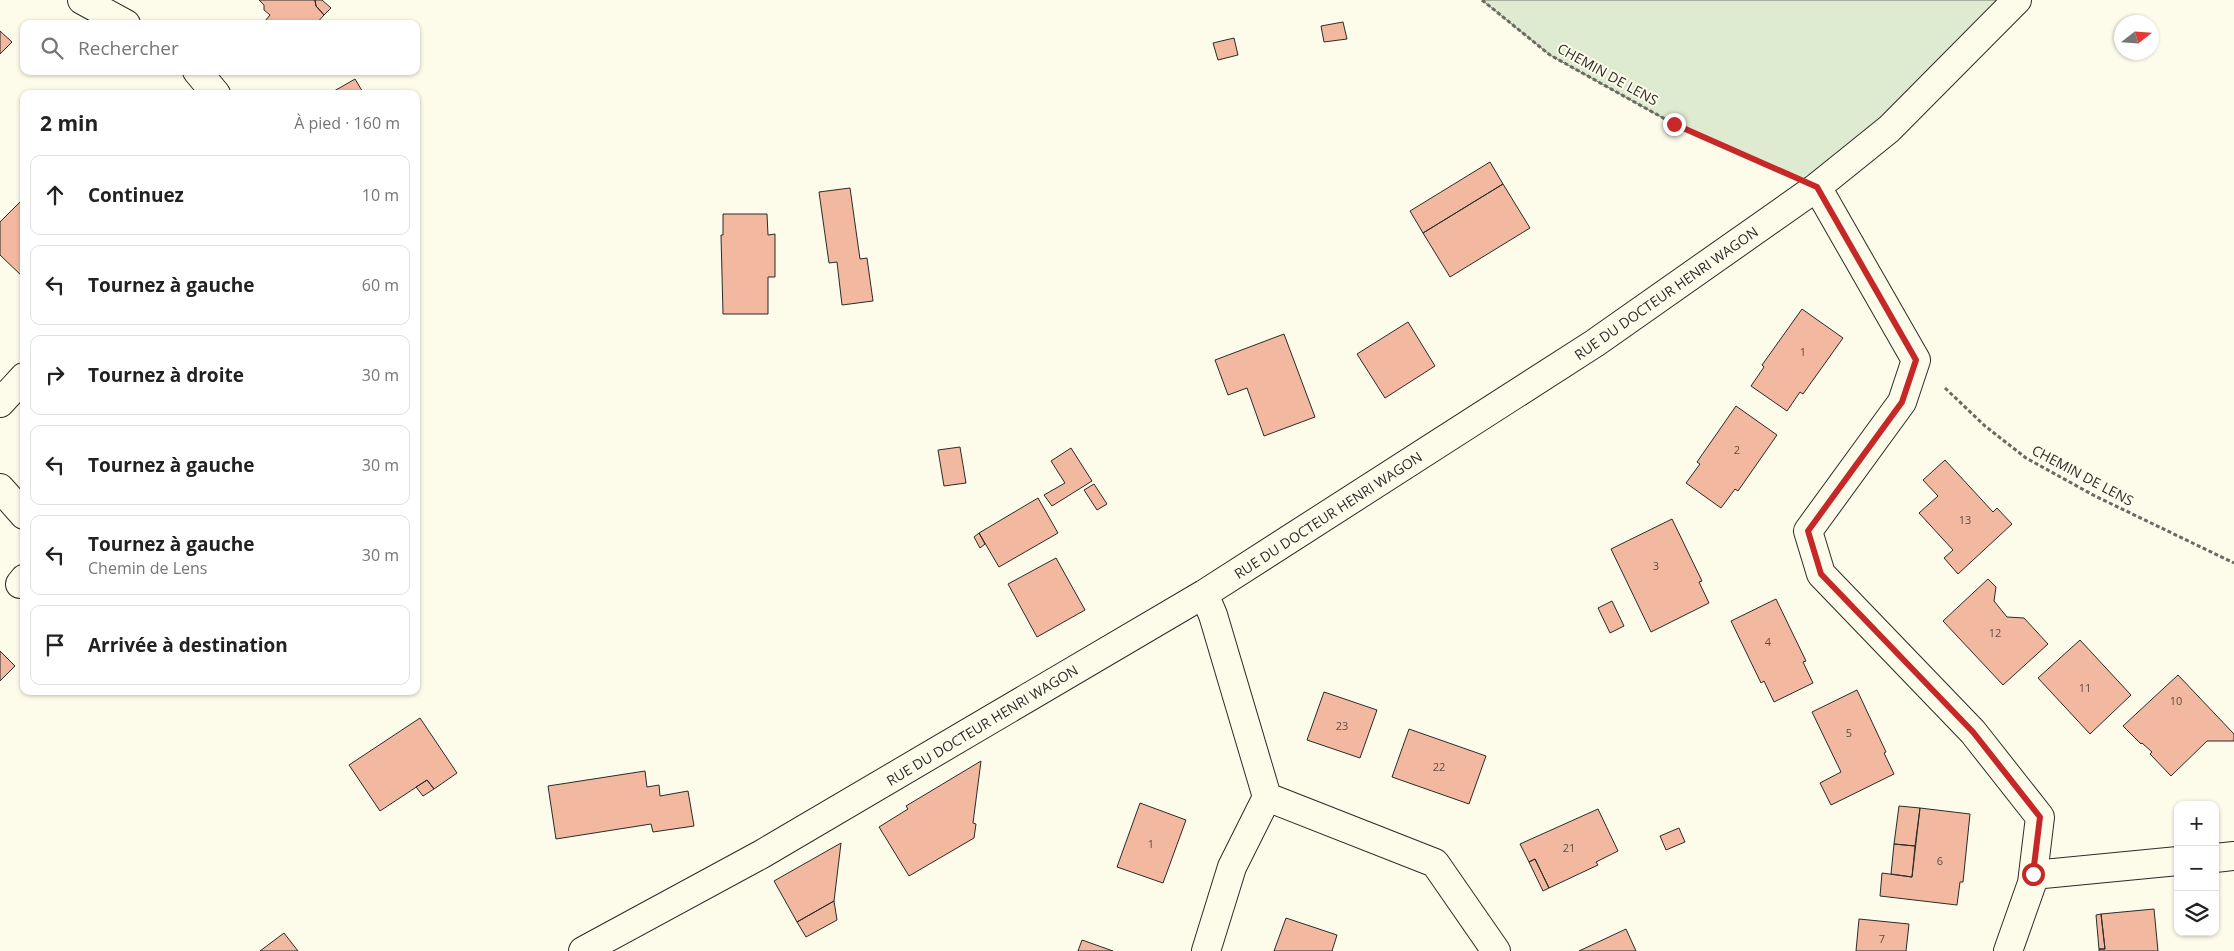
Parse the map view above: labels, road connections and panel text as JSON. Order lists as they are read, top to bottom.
{
  "streets": {
    "street": ["RUE DU DOCTEUR HENRI WAGON"],
    "path": ["CHEMIN DE LENS"]
  },
  "crossings": [
    ["CHEMIN DE LENS", "RUE DU DOCTEUR HENRI WAGON"]
  ],
  "house_numbers": [
    "1",
    "2",
    "13",
    "3",
    "12",
    "4",
    "11",
    "10",
    "23",
    "5",
    "22",
    "1",
    "21",
    "6",
    "7"
  ],
  "north": "right",
  "page": {
    "search": "Rechercher",
    "heading": ["2 min", "À pied · 160 m"],
    "list": [
      ["Continuez", "10 m"],
      ["Tournez à gauche", "60 m"],
      ["Tournez à droite", "30 m"],
      ["Tournez à gauche", "30 m"],
      ["Tournez à gauche", "Chemin de Lens", "30 m"],
      "Arrivée à destination"
    ],
    "map_buttons": ["+", "−"]
  }
}
